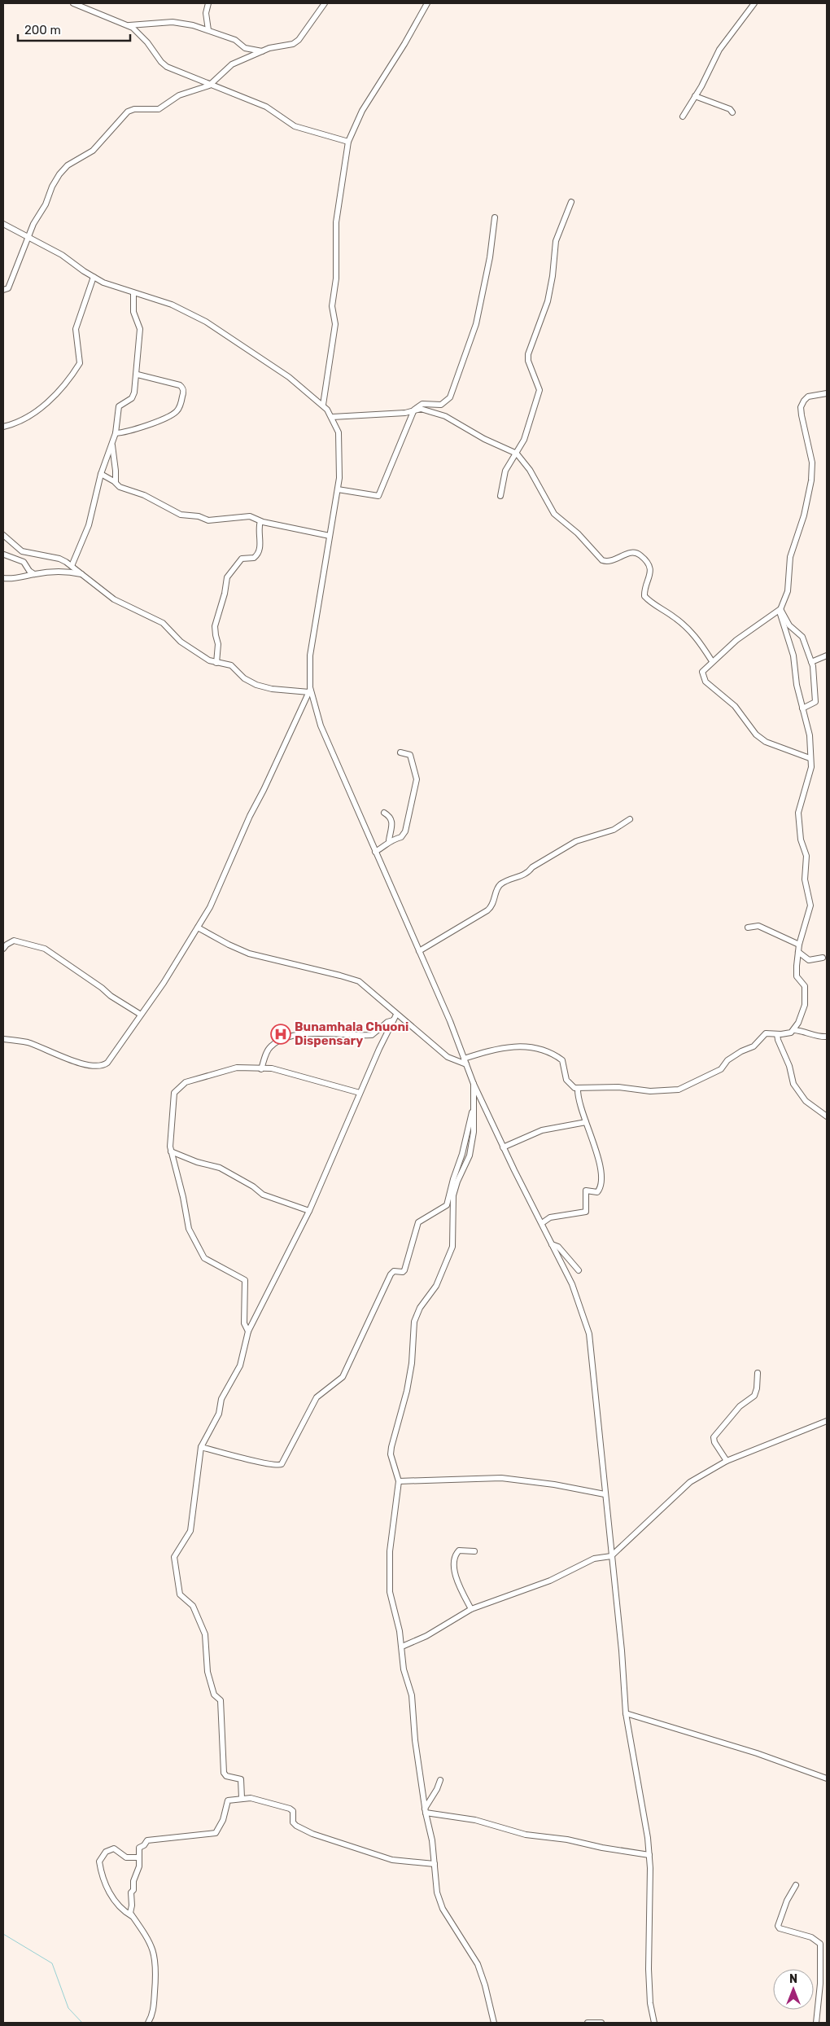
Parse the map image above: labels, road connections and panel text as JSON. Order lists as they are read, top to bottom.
{
  "places": {
    "hospital": ["Bunamhala Chuoni Dispensary"]
  },
  "scale_bar": "200 m",
  "north": "top"
}
